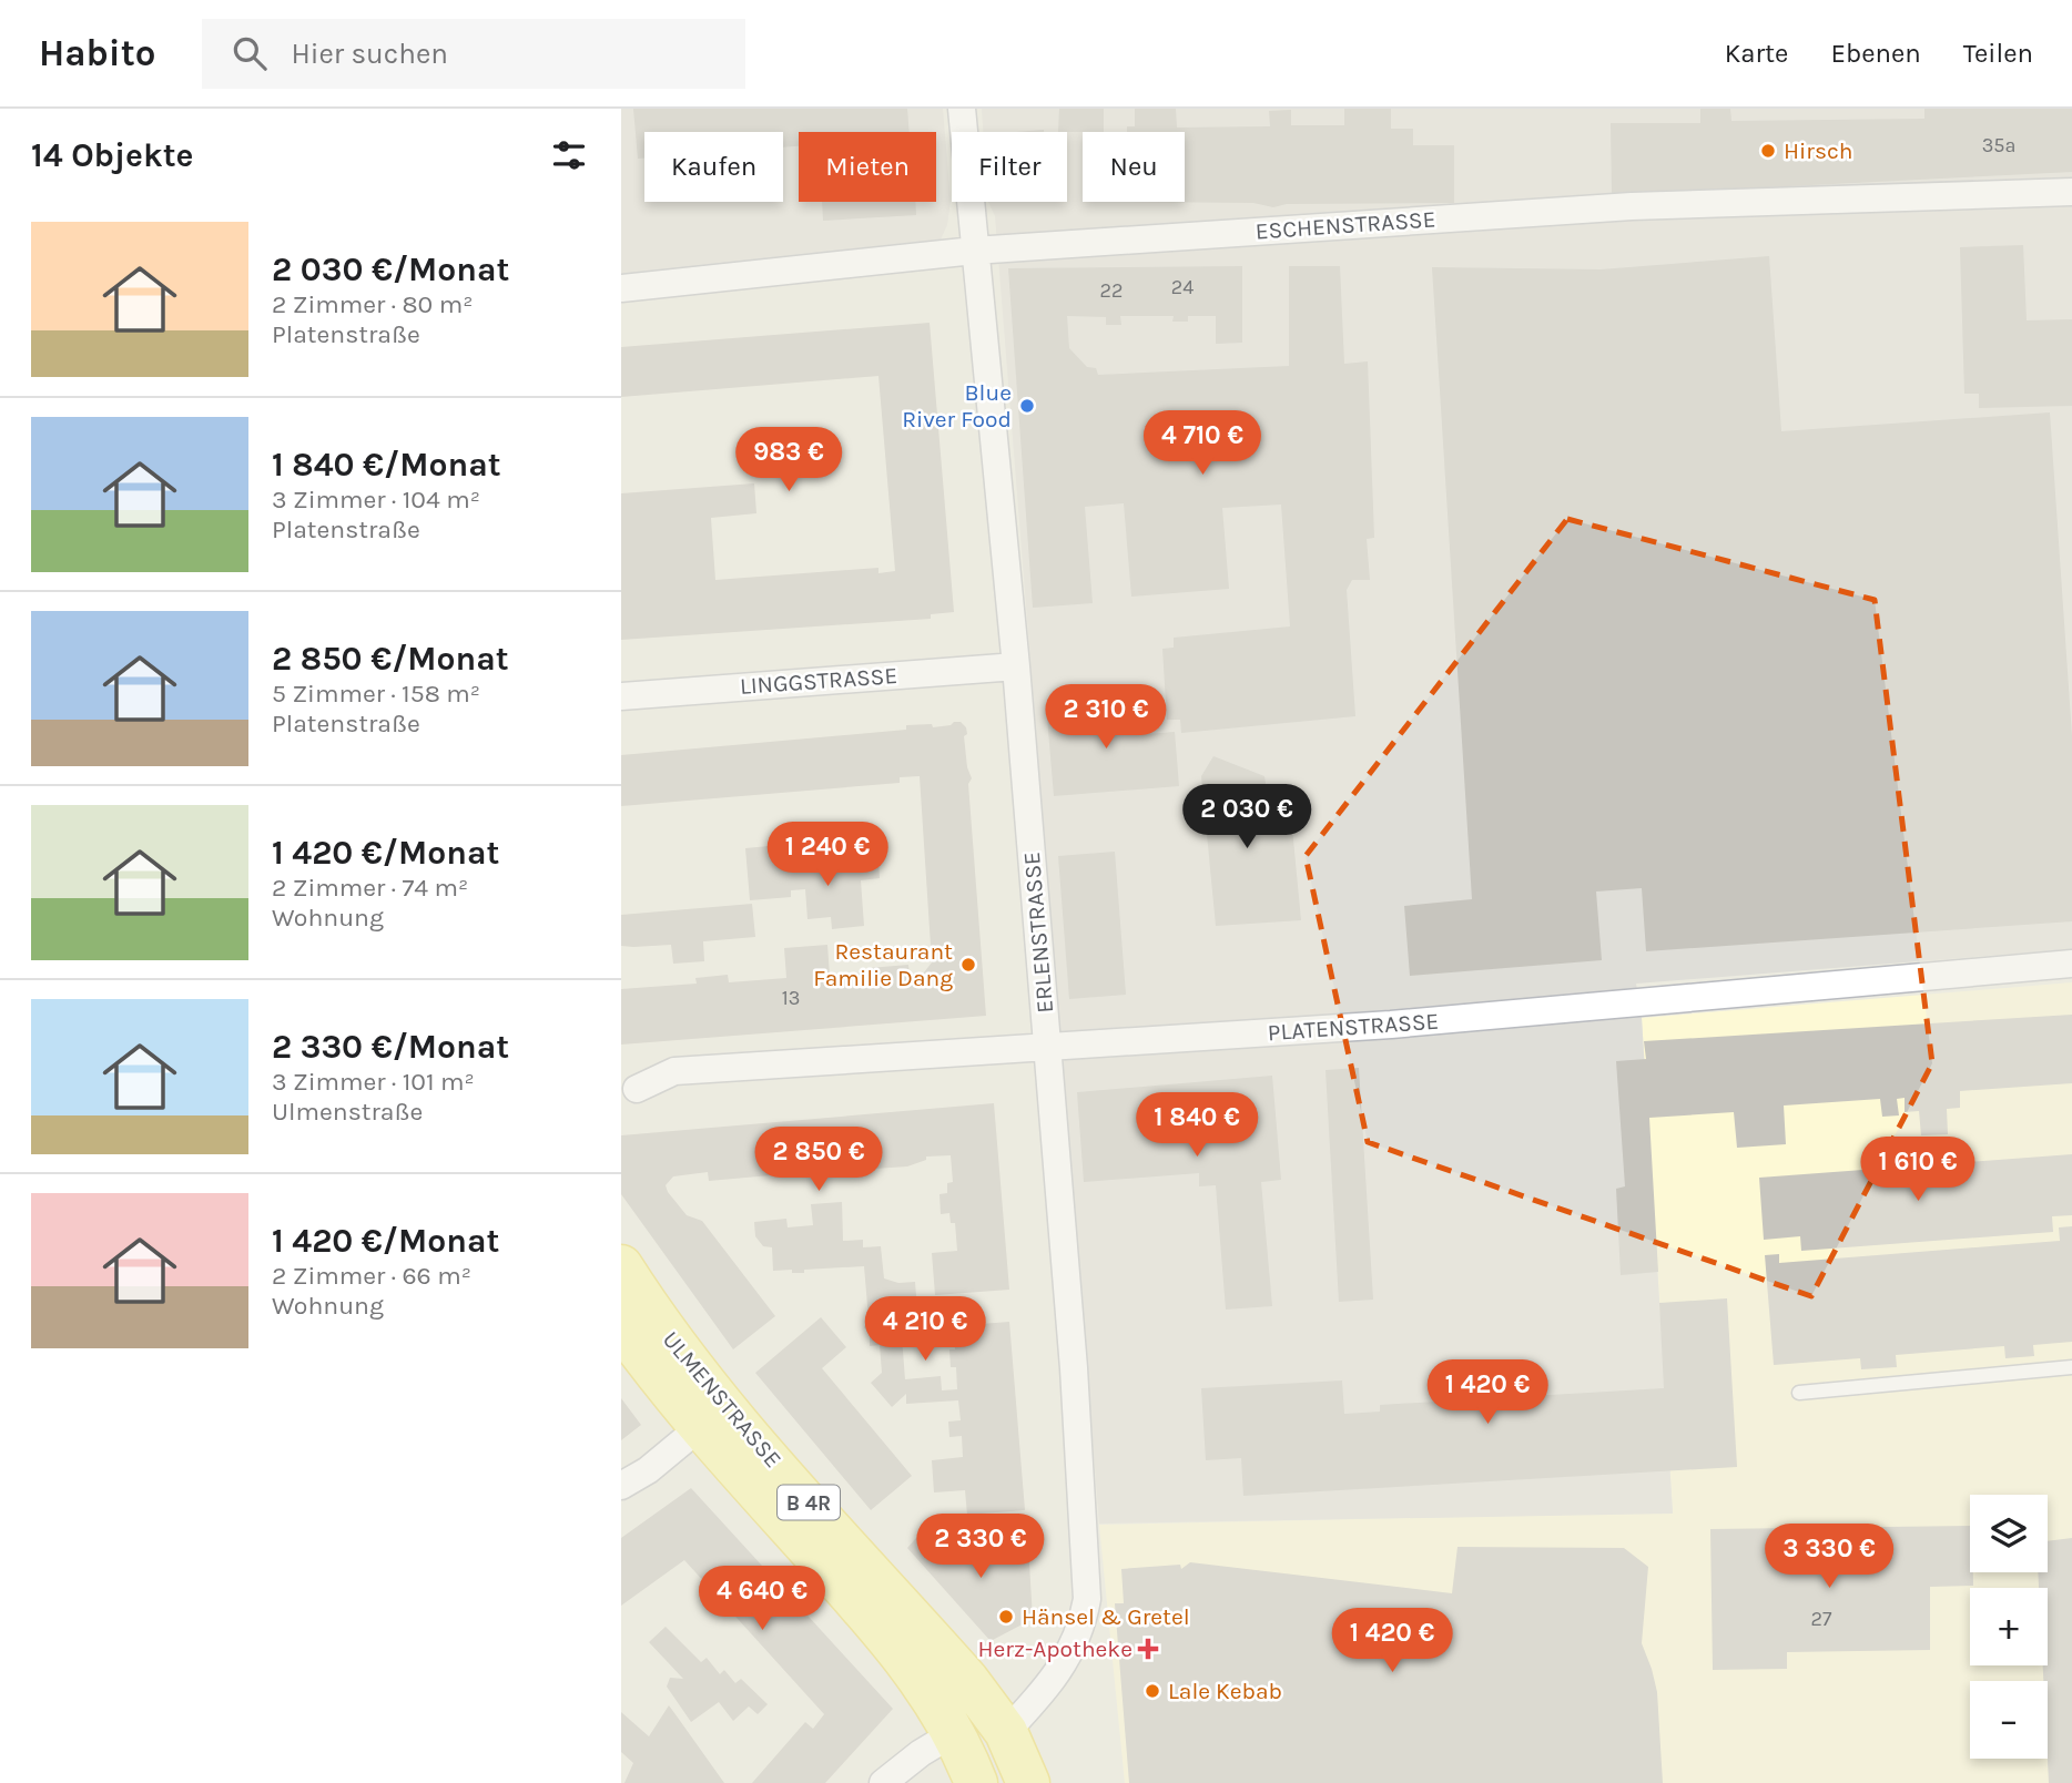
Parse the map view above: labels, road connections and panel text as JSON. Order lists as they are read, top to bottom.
{
  "streets": {
    "main road": ["ULMENSTRASSE", "B 4R"],
    "street": [
      "ESCHENSTRASSE",
      "LINGGSTRASSE",
      "ERLENSTRASSE",
      "PLATENSTRASSE"
    ]
  },
  "crossings": [
    ["ESCHENSTRASSE", "ERLENSTRASSE"],
    ["LINGGSTRASSE", "ERLENSTRASSE"],
    ["ERLENSTRASSE", "PLATENSTRASSE"],
    ["ERLENSTRASSE", "ULMENSTRASSE"]
  ],
  "places": {
    "other": [
      "Hirsch",
      "Blue River Food",
      "Restaurant Familie Dang",
      "Hänsel & Gretel",
      "Lale Kebab"
    ],
    "health": ["Herz-Apotheke"]
  },
  "house_numbers": [
    "35a",
    "24",
    "22",
    "13",
    "27"
  ],
  "page": {
    "header": "Habito",
    "search": "Hier suchen",
    "nav": ["Karte", "Ebenen", "Teilen"],
    "heading": "14 Objekte",
    "chip": [
      "Kaufen",
      "Mieten",
      "Filter",
      "Neu"
    ],
    "list": [
      {
        "name": "2 030 €/Monat",
        "note": "2 Zimmer · 80 m² · Platenstraße"
      },
      {
        "name": "1 840 €/Monat",
        "note": "3 Zimmer · 104 m² · Platenstraße"
      },
      {
        "name": "2 850 €/Monat",
        "note": "5 Zimmer · 158 m² · Platenstraße"
      },
      {
        "name": "1 420 €/Monat",
        "note": "2 Zimmer · 74 m² · Wohnung"
      },
      {
        "name": "2 330 €/Monat",
        "note": "3 Zimmer · 101 m² · Ulmenstraße"
      },
      {
        "name": "1 420 €/Monat",
        "note": "2 Zimmer · 66 m² · Wohnung"
      }
    ],
    "price": [
      "4 710 €",
      "983 €",
      "2 310 €",
      "2 030 €",
      "1 240 €",
      "1 840 €",
      "2 850 €",
      "1 610 €",
      "4 210 €",
      "1 420 €",
      "2 330 €",
      "3 330 €",
      "4 640 €",
      "1 420 €"
    ],
    "map_buttons": ["+", "−"]
  }
}
